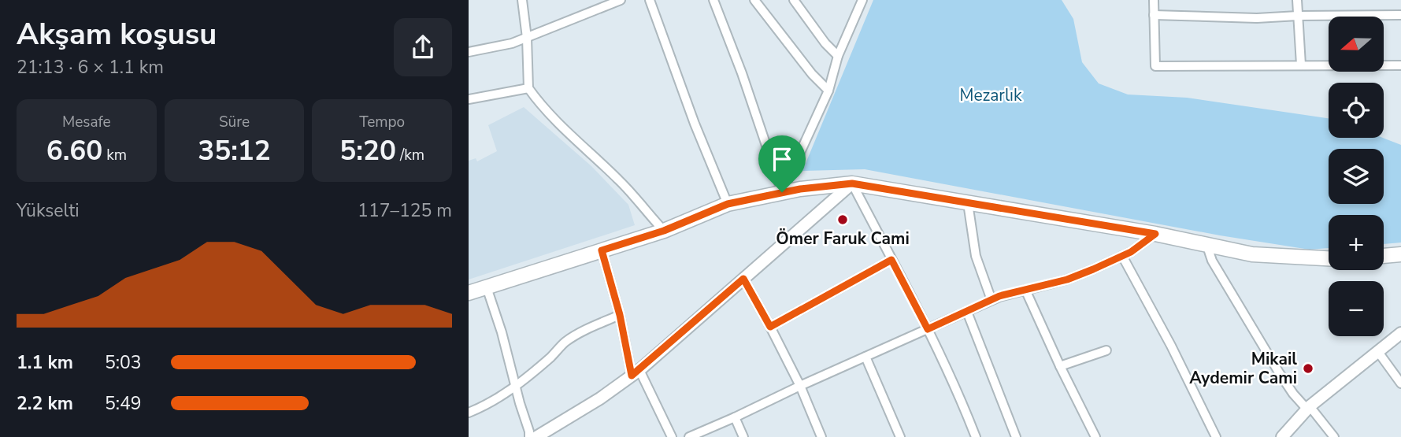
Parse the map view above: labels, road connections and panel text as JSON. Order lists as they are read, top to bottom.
{
  "parks": ["Mezarlık"],
  "places": ["Ömer Faruk Cami", "Mikail Aydemir Cami"],
  "north": "left",
  "page": {
    "heading": ["Akşam koşusu", "21:13 · 6 × 1.1 km"],
    "map_buttons": ["+", "−"],
    "stats": [
      ["Mesafe", "6.60 km"],
      ["Süre", "35:12"],
      ["Tempo", "5:20 /km"]
    ],
    "chart": ["Yükselti", "117–125 m"],
    "list": [
      {
        "name": "1.1 km",
        "note": "5:03"
      },
      {
        "name": "2.2 km",
        "note": "5:49"
      }
    ]
  }
}
